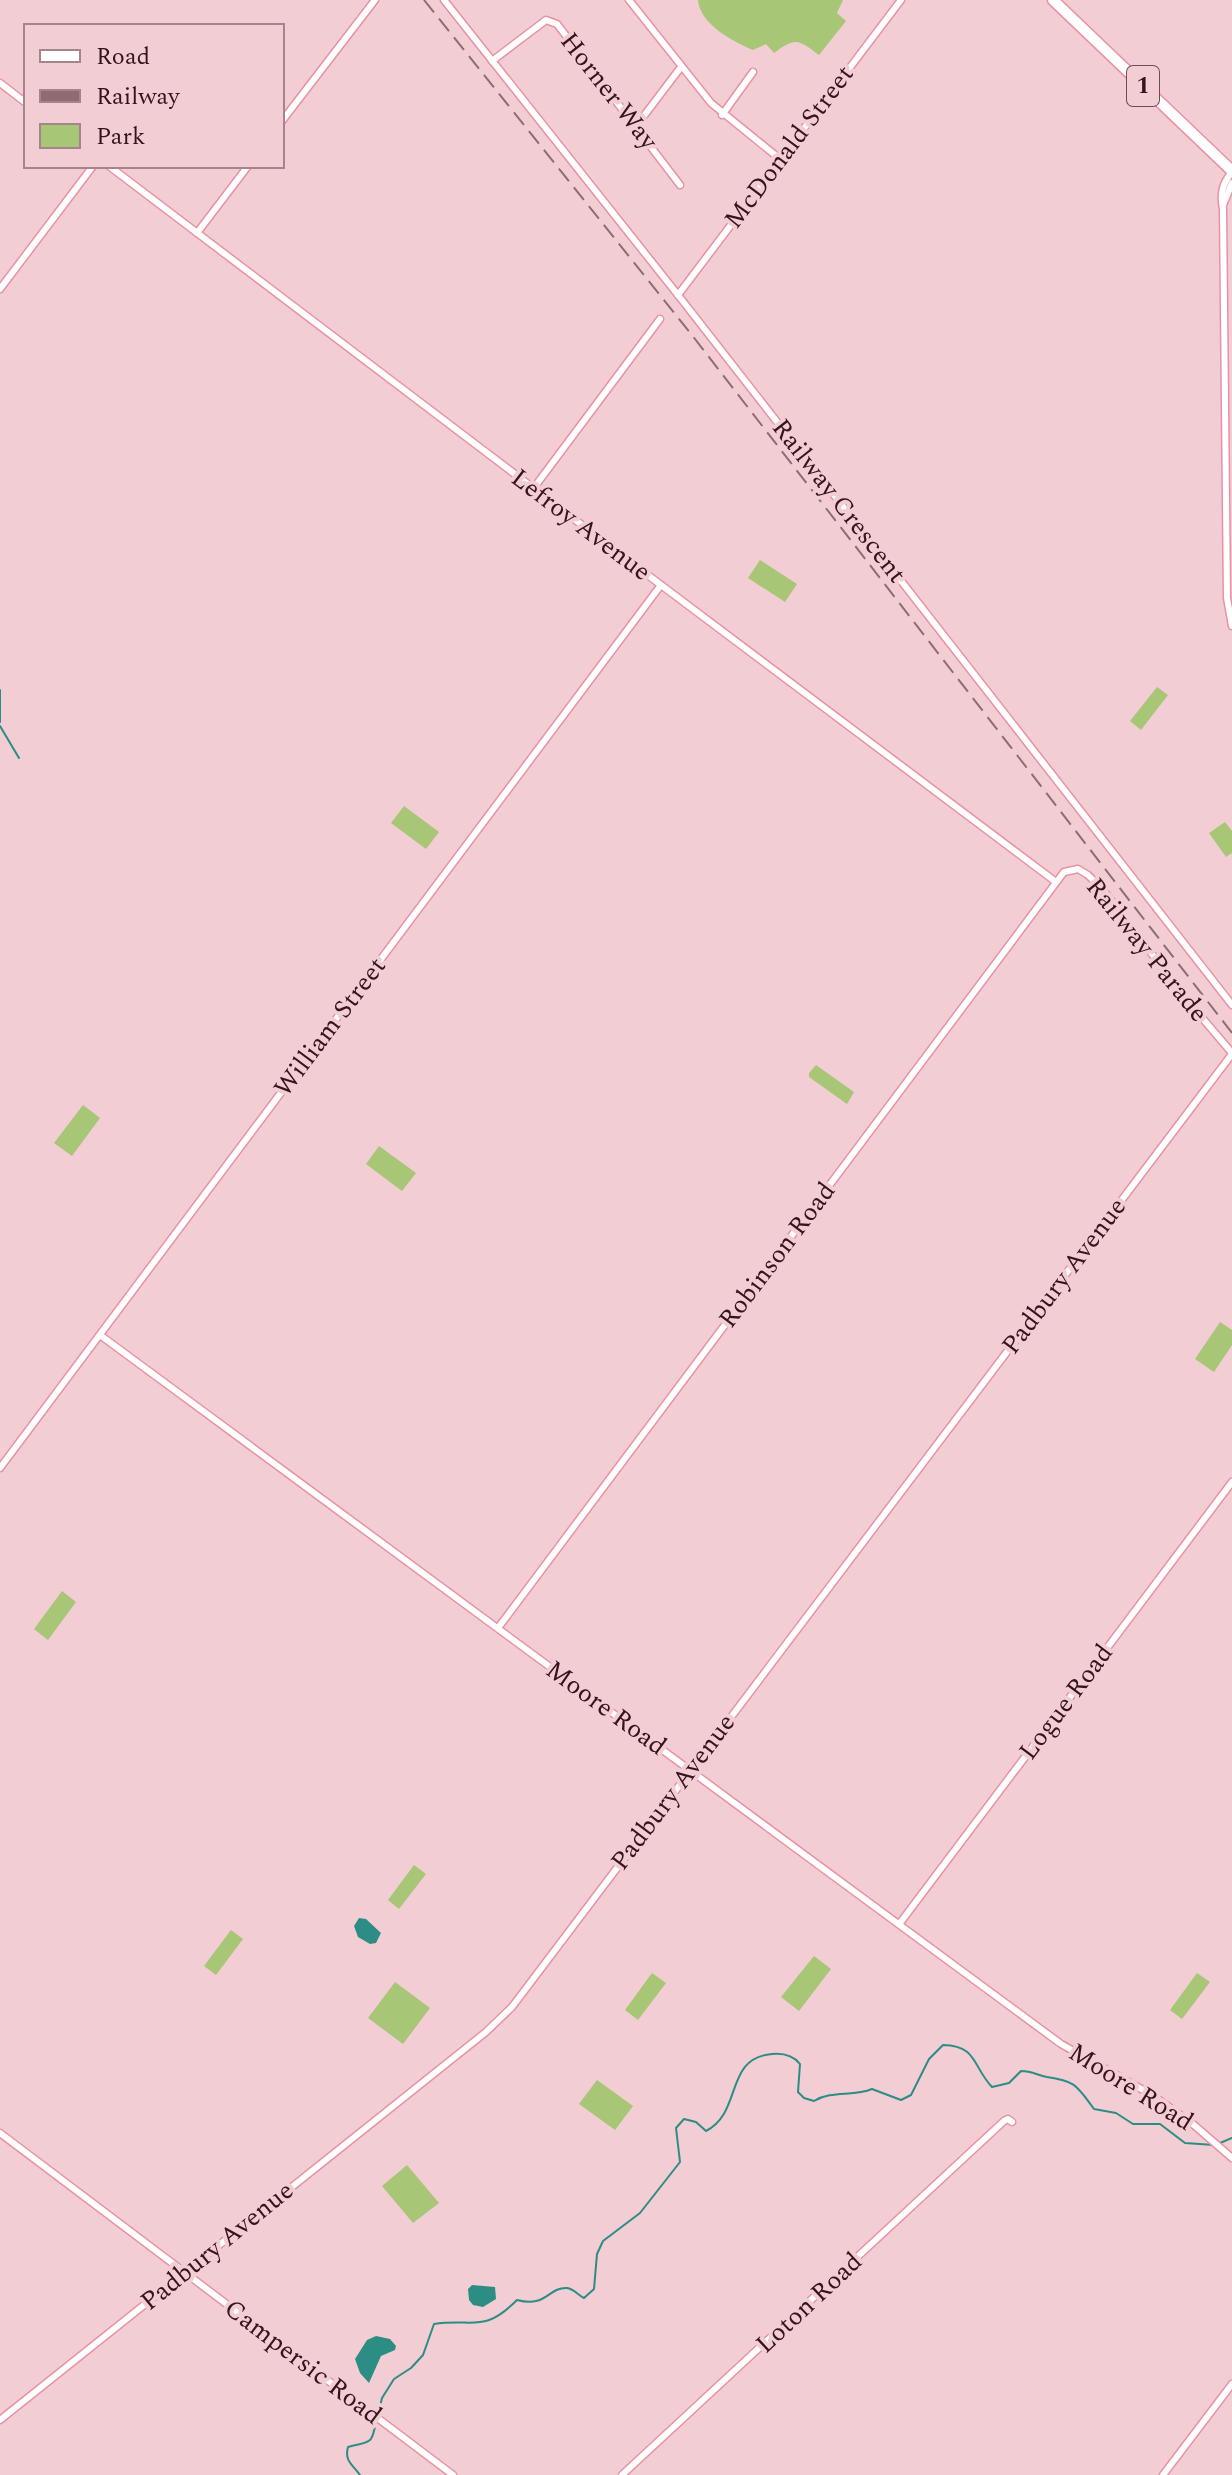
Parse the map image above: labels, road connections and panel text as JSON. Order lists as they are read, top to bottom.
{
  "streets": {
    "highway": ["1"],
    "street": [
      "Horner Way",
      "McDonald Street",
      "Railway Crescent",
      "Lefroy Avenue",
      "Railway Parade",
      "William Street",
      "Robinson Road",
      "Padbury Avenue",
      "Logue Road",
      "Moore Road",
      "Loton Road",
      "Campersic Road"
    ]
  },
  "crossings": [
    ["Horner Way", "Railway Crescent"],
    ["McDonald Street", "Railway Crescent"],
    ["Lefroy Avenue", "Railway Parade"],
    ["Lefroy Avenue", "William Street"],
    ["Lefroy Avenue", "Robinson Road"],
    ["Railway Parade", "Robinson Road"],
    ["Railway Parade", "Padbury Avenue"],
    ["William Street", "Moore Road"],
    ["Robinson Road", "Moore Road"],
    ["Padbury Avenue", "Moore Road"],
    ["Padbury Avenue", "Campersic Road"],
    ["Logue Road", "Moore Road"]
  ],
  "legend": ["Road", "Railway", "Park"]
}
